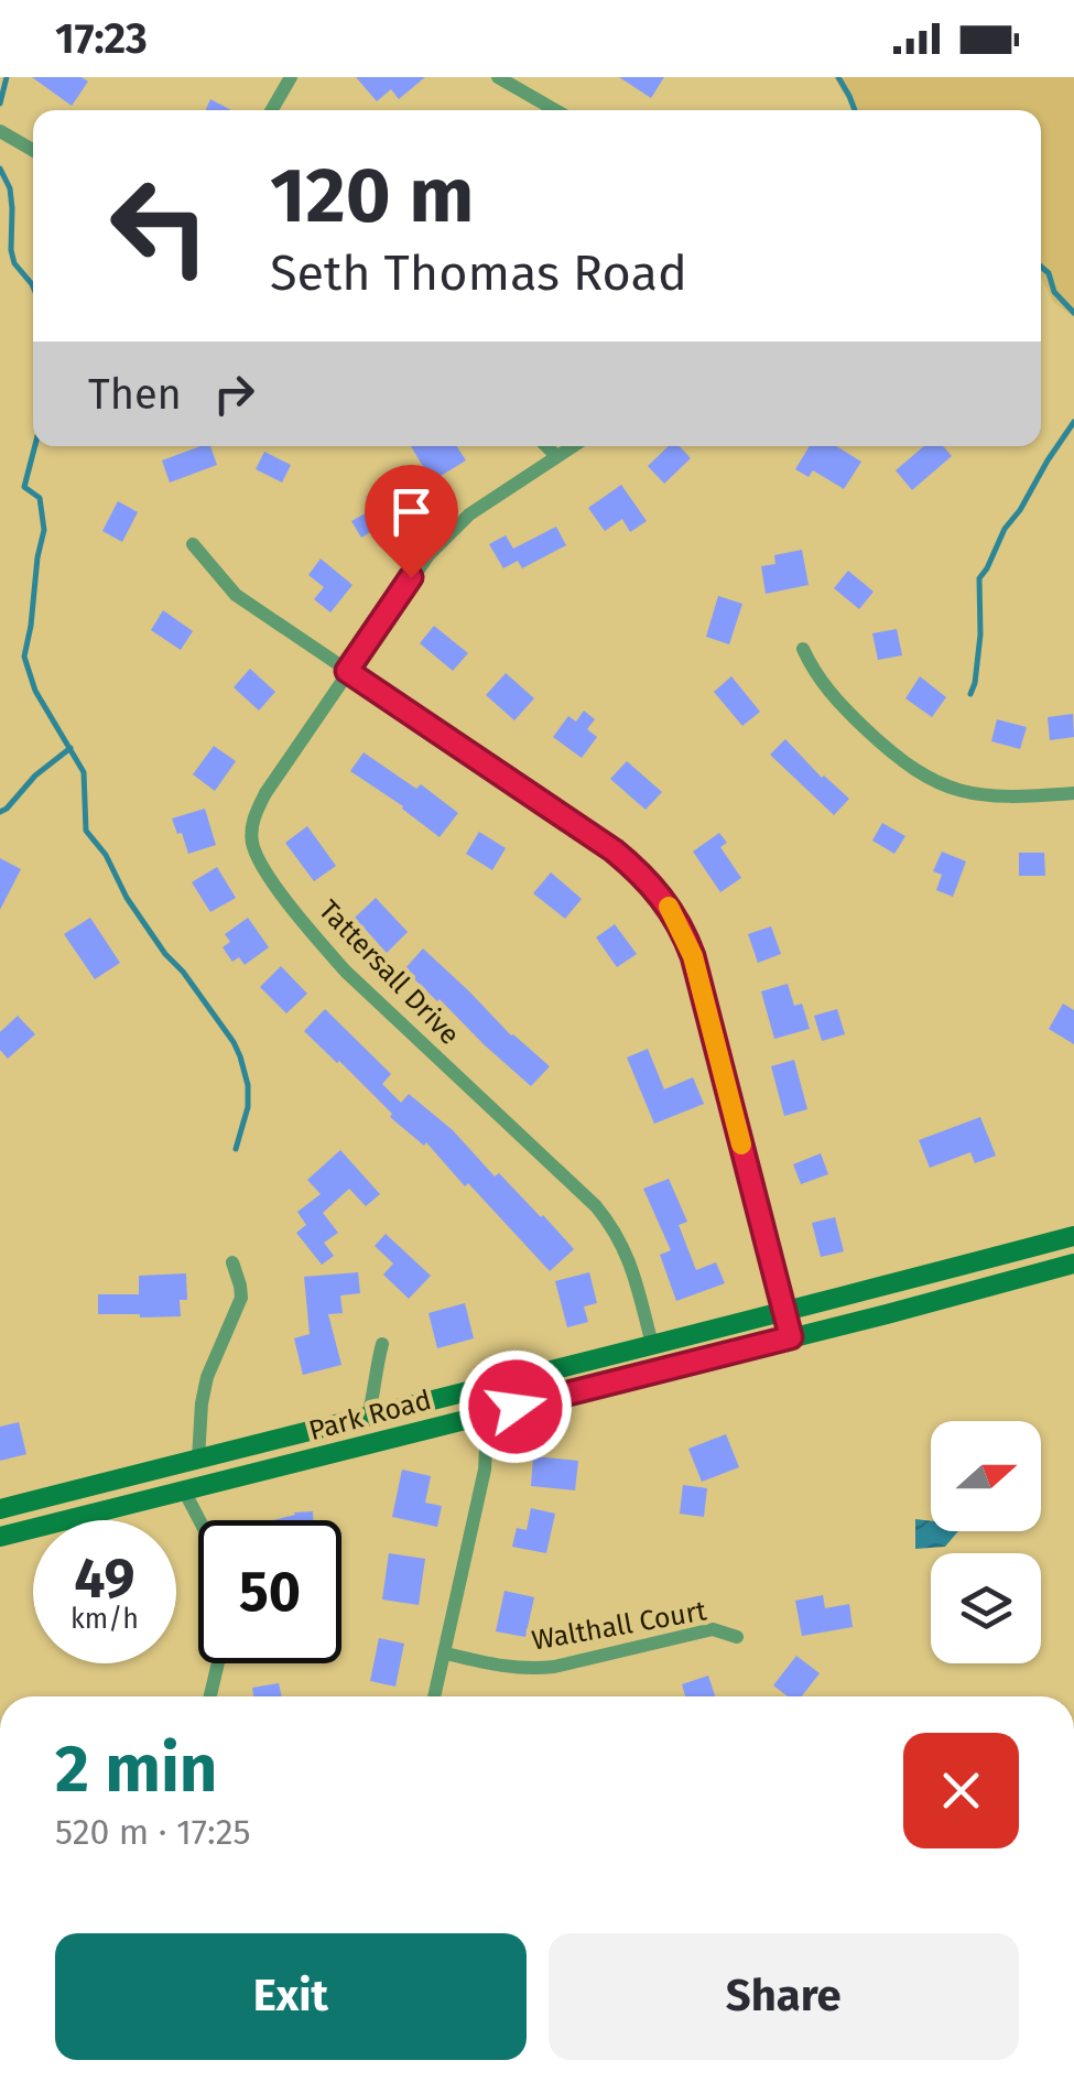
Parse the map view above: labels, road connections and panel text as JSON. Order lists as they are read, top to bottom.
{
  "streets": {
    "main road": ["Park Road"],
    "street": ["Tattersall Drive", "Walthall Court"]
  },
  "crossings": [
    ["Tattersall Drive", "Park Road"]
  ],
  "north": "right",
  "page": {
    "status": "17:23",
    "turn": ["120 m", "Seth Thomas Road"],
    "then": "Then",
    "speed": "49 km/h",
    "limit": "50",
    "heading": ["2 min", "520 m · 17:25"],
    "buttons": ["Exit", "Share"]
  }
}
